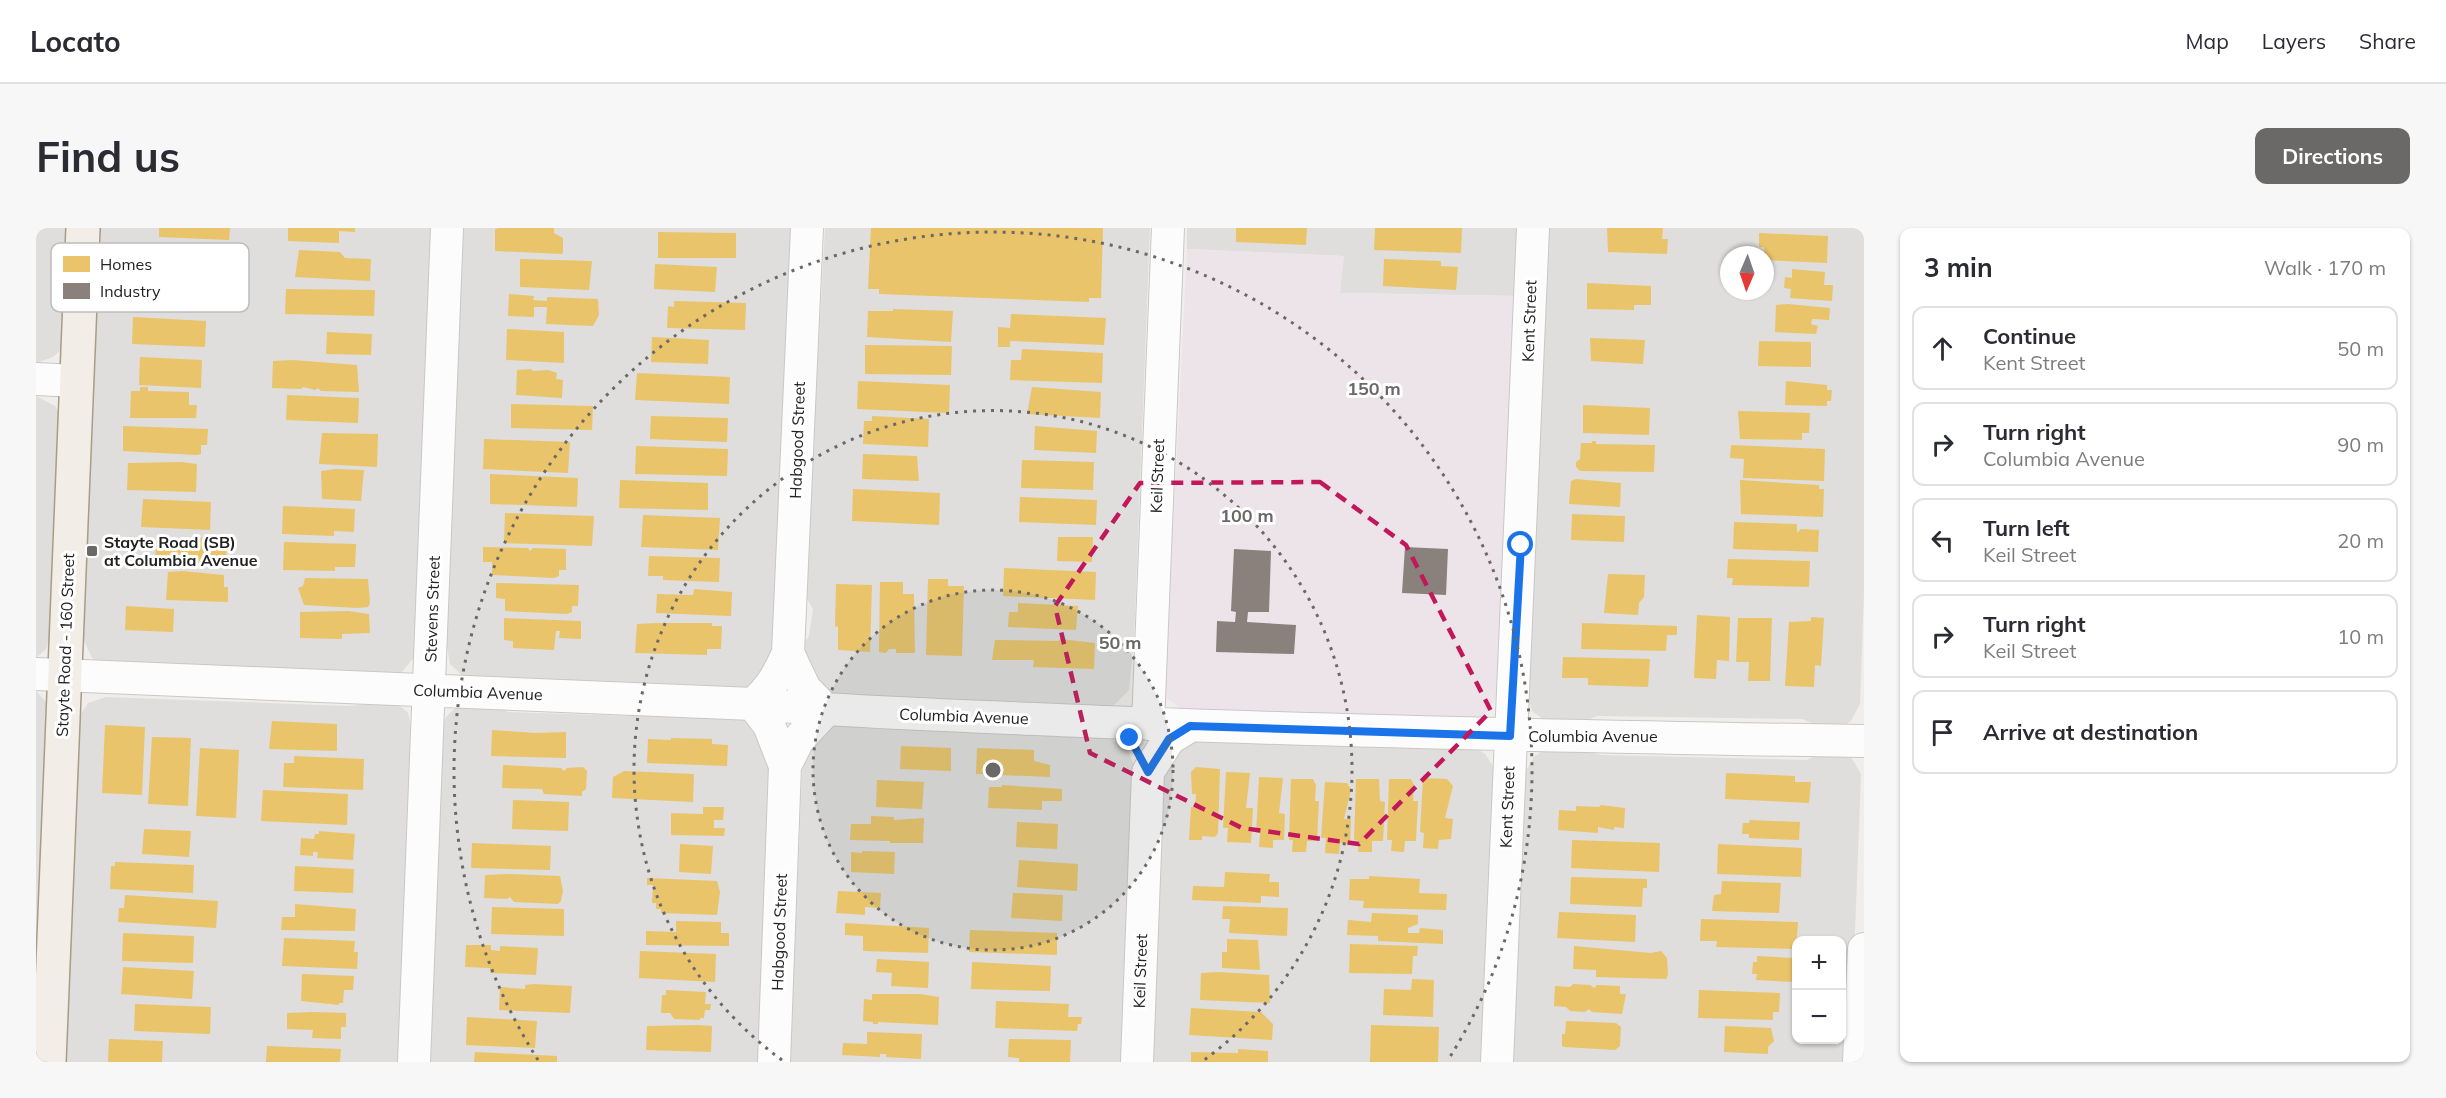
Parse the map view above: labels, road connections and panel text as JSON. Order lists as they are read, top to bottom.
{
  "streets": {
    "main road": ["Stayte Road - 160 Street"],
    "street": [
      "Kent Street",
      "Habgood Street",
      "Keil Street",
      "Stevens Street",
      "Columbia Avenue"
    ]
  },
  "crossings": [
    ["Kent Street", "Columbia Avenue"],
    ["Habgood Street", "Columbia Avenue"],
    ["Keil Street", "Columbia Avenue"],
    ["Stevens Street", "Columbia Avenue"],
    ["Stayte Road - 160 Street", "Columbia Avenue"]
  ],
  "places": {
    "transit": ["Stayte Road (SB) at Columbia Avenue"]
  },
  "legend": ["Homes", "Industry"],
  "north": "bottom",
  "page": {
    "header": "Locato",
    "nav": ["Map", "Layers", "Share"],
    "buttons": "Directions",
    "title": "Find us",
    "heading": ["3 min", "Walk · 170 m"],
    "list": [
      ["Continue", "Kent Street", "50 m"],
      ["Turn right", "Columbia Avenue", "90 m"],
      ["Turn left", "Keil Street", "20 m"],
      ["Turn right", "Keil Street", "10 m"],
      "Arrive at destination"
    ],
    "map_buttons": ["+", "−"]
  },
  "rings": ["150 m", "100 m", "50 m"]
}
